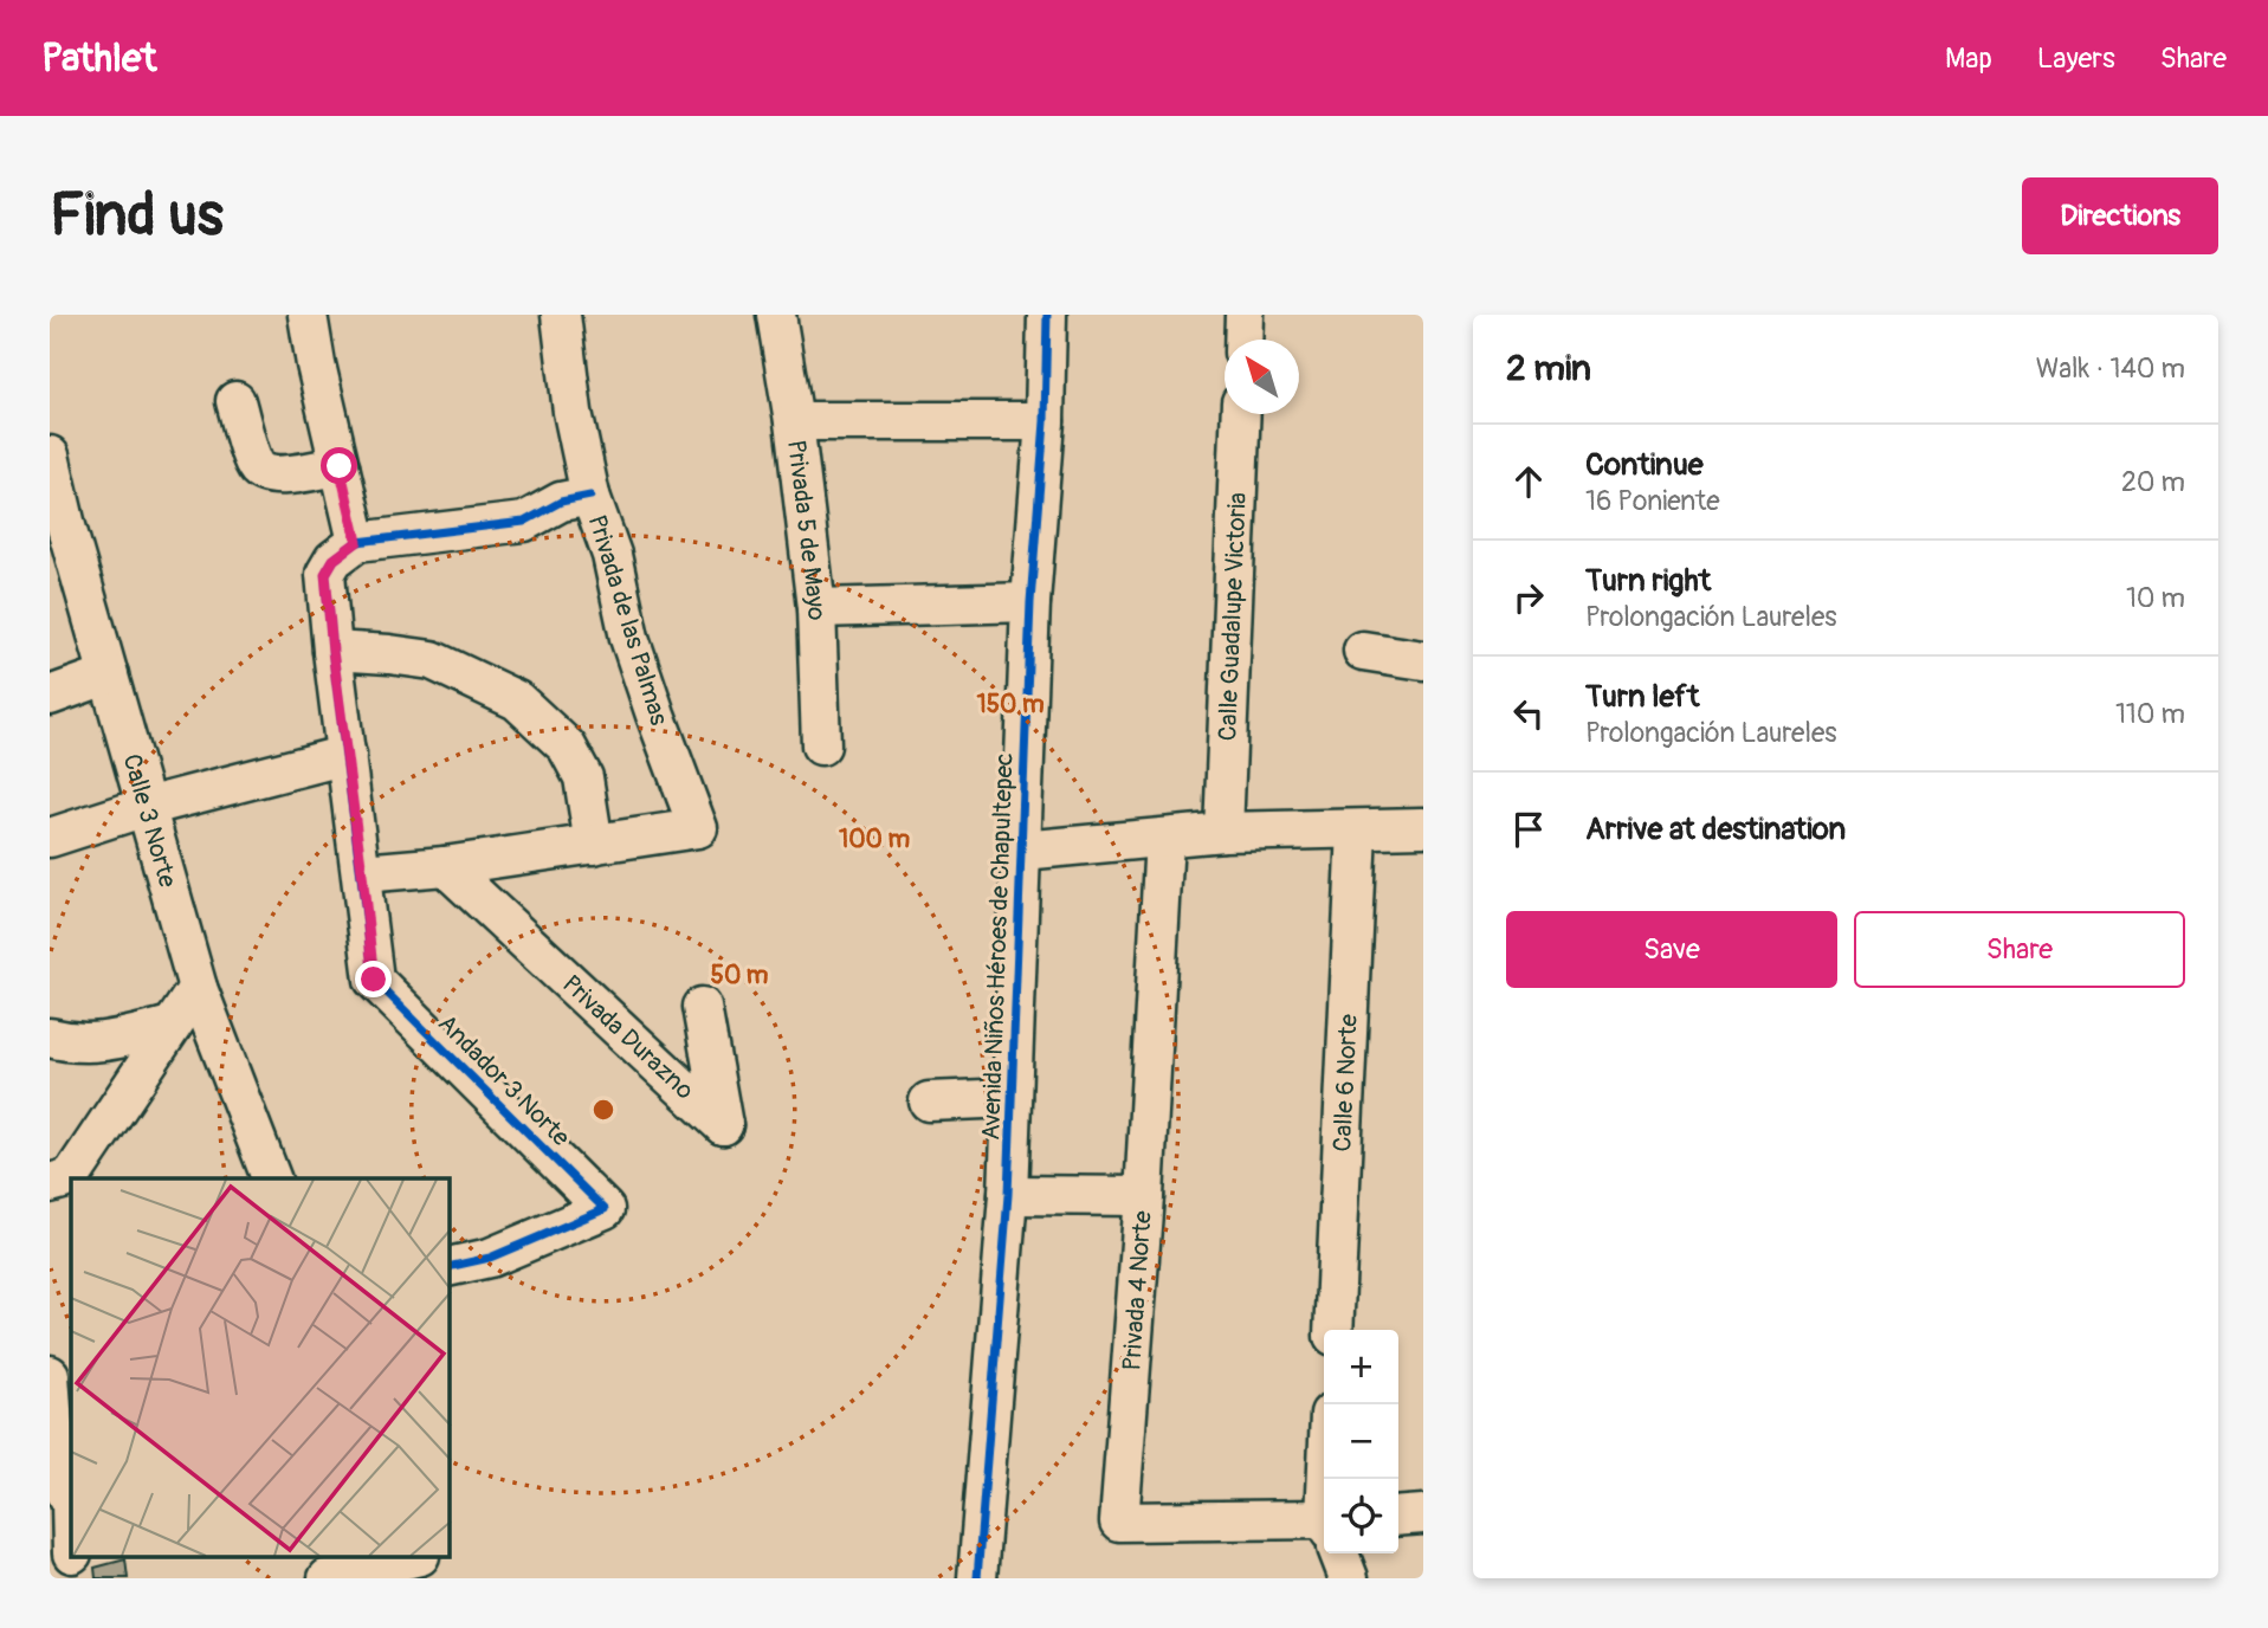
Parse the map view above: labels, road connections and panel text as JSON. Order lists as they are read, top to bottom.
{
  "streets": {
    "street": [
      "Privada 5 de Mayo",
      "Calle Guadalupe Victoria",
      "Privada de las Palmas",
      "Calle 3 Norte",
      "Avenida Niños Héroes de Chapultepec",
      "Privada Durazno",
      "Andador 3 Norte",
      "Calle 6 Norte",
      "Privada 4 Norte"
    ]
  },
  "crossings": [
    ["Avenida Niños Héroes de Chapultepec", "Privada 4 Norte"]
  ],
  "north": "top left",
  "page": {
    "header": "Pathlet",
    "nav": ["Map", "Layers", "Share"],
    "buttons": [
      "Directions",
      ["Save", "Share"]
    ],
    "title": "Find us",
    "heading": ["2 min", "Walk · 140 m"],
    "list": [
      ["Continue", "16 Poniente", "20 m"],
      ["Turn right", "Prolongación Laureles", "10 m"],
      ["Turn left", "Prolongación Laureles", "110 m"],
      "Arrive at destination"
    ],
    "map_buttons": ["+", "−"]
  },
  "rings": ["150 m", "100 m", "50 m"]
}
